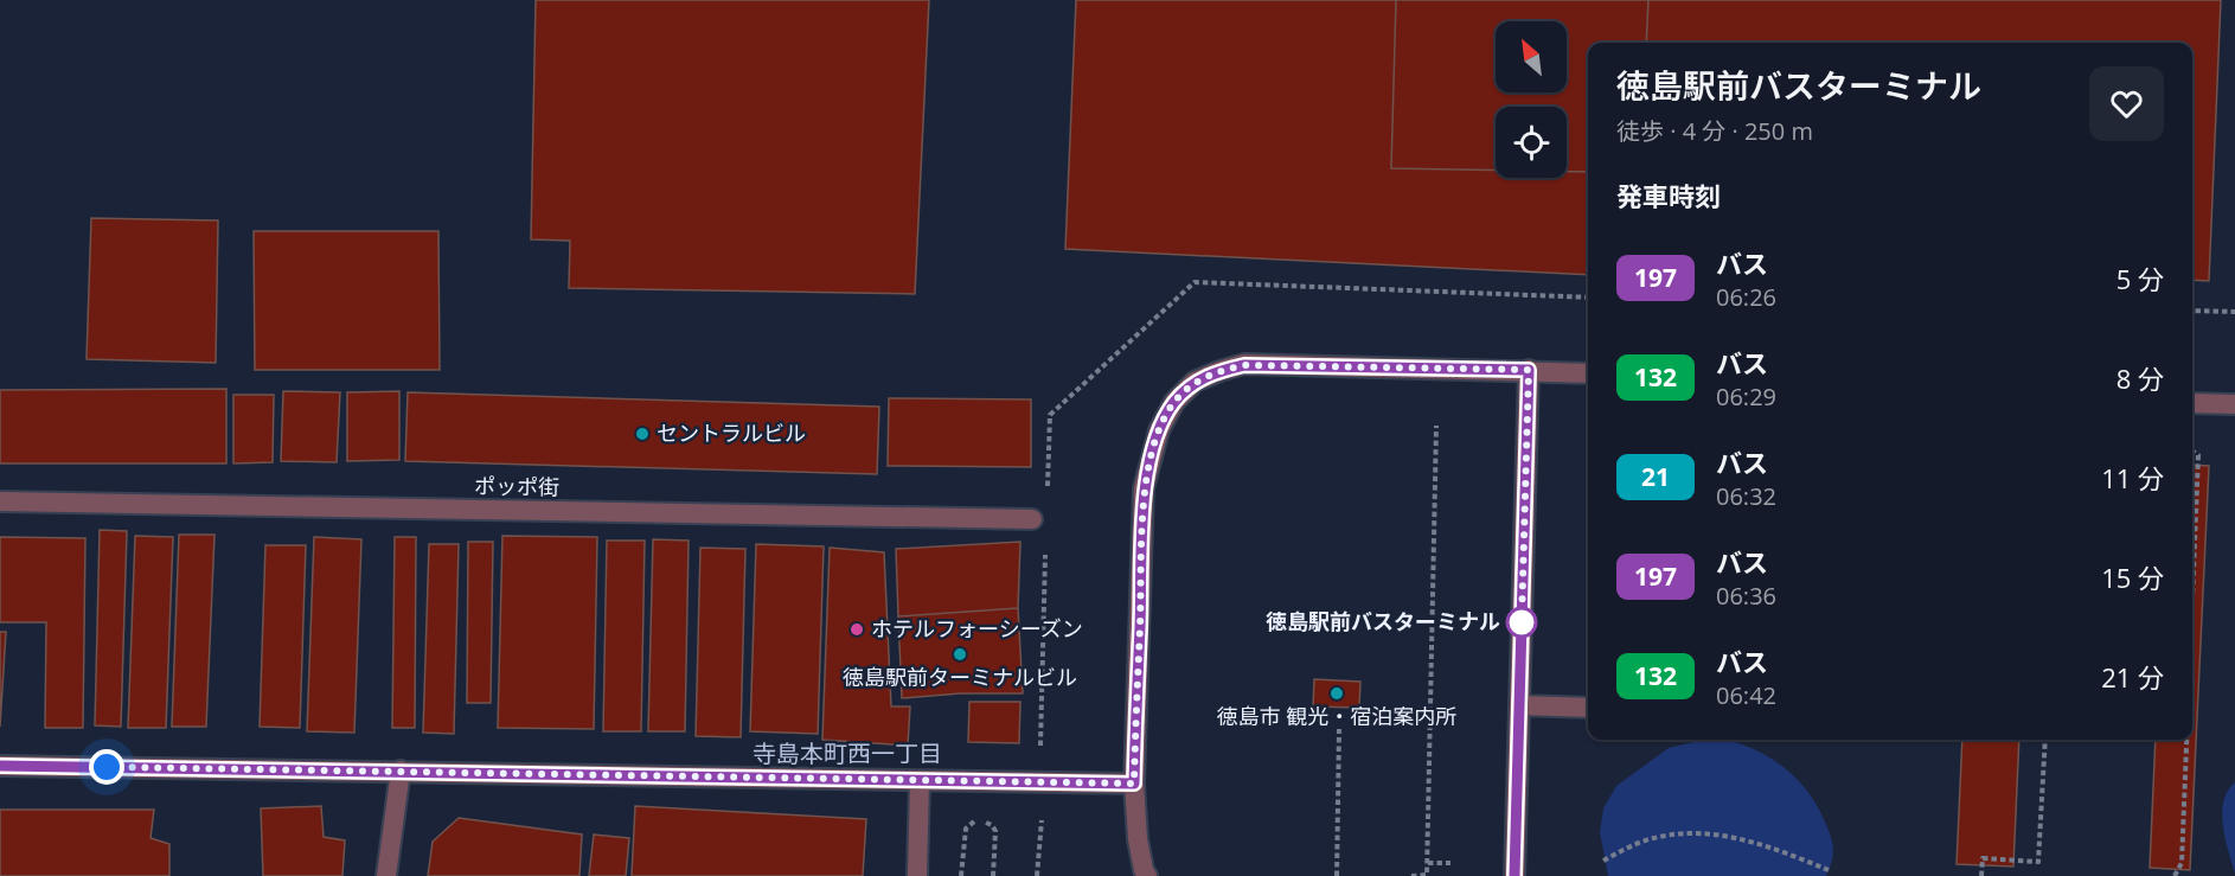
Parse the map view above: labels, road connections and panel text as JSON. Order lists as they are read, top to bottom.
{
  "streets": {
    "street": ["ポッポ街"]
  },
  "districts": ["寺島本町西一丁目"],
  "places": [
    "セントラルビル",
    "徳島駅前バスターミナル",
    "ホテルフォーシーズン",
    "徳島駅前ターミナルビル",
    "徳島市 観光・宿泊案内所"
  ],
  "lines": ["bus line 197"],
  "north": "top left",
  "page": {
    "heading": [
      ["徳島駅前バスターミナル", "徒歩 · 4 分 · 250 m"],
      "発車時刻"
    ],
    "list": [
      {
        "mark": "197",
        "name": "バス",
        "note": "06:26",
        "value": "5 分"
      },
      {
        "mark": "132",
        "name": "バス",
        "note": "06:29",
        "value": "8 分"
      },
      {
        "mark": "21",
        "name": "バス",
        "note": "06:32",
        "value": "11 分"
      },
      {
        "mark": "197",
        "name": "バス",
        "note": "06:36",
        "value": "15 分"
      },
      {
        "mark": "132",
        "name": "バス",
        "note": "06:42",
        "value": "21 分"
      }
    ]
  }
}
